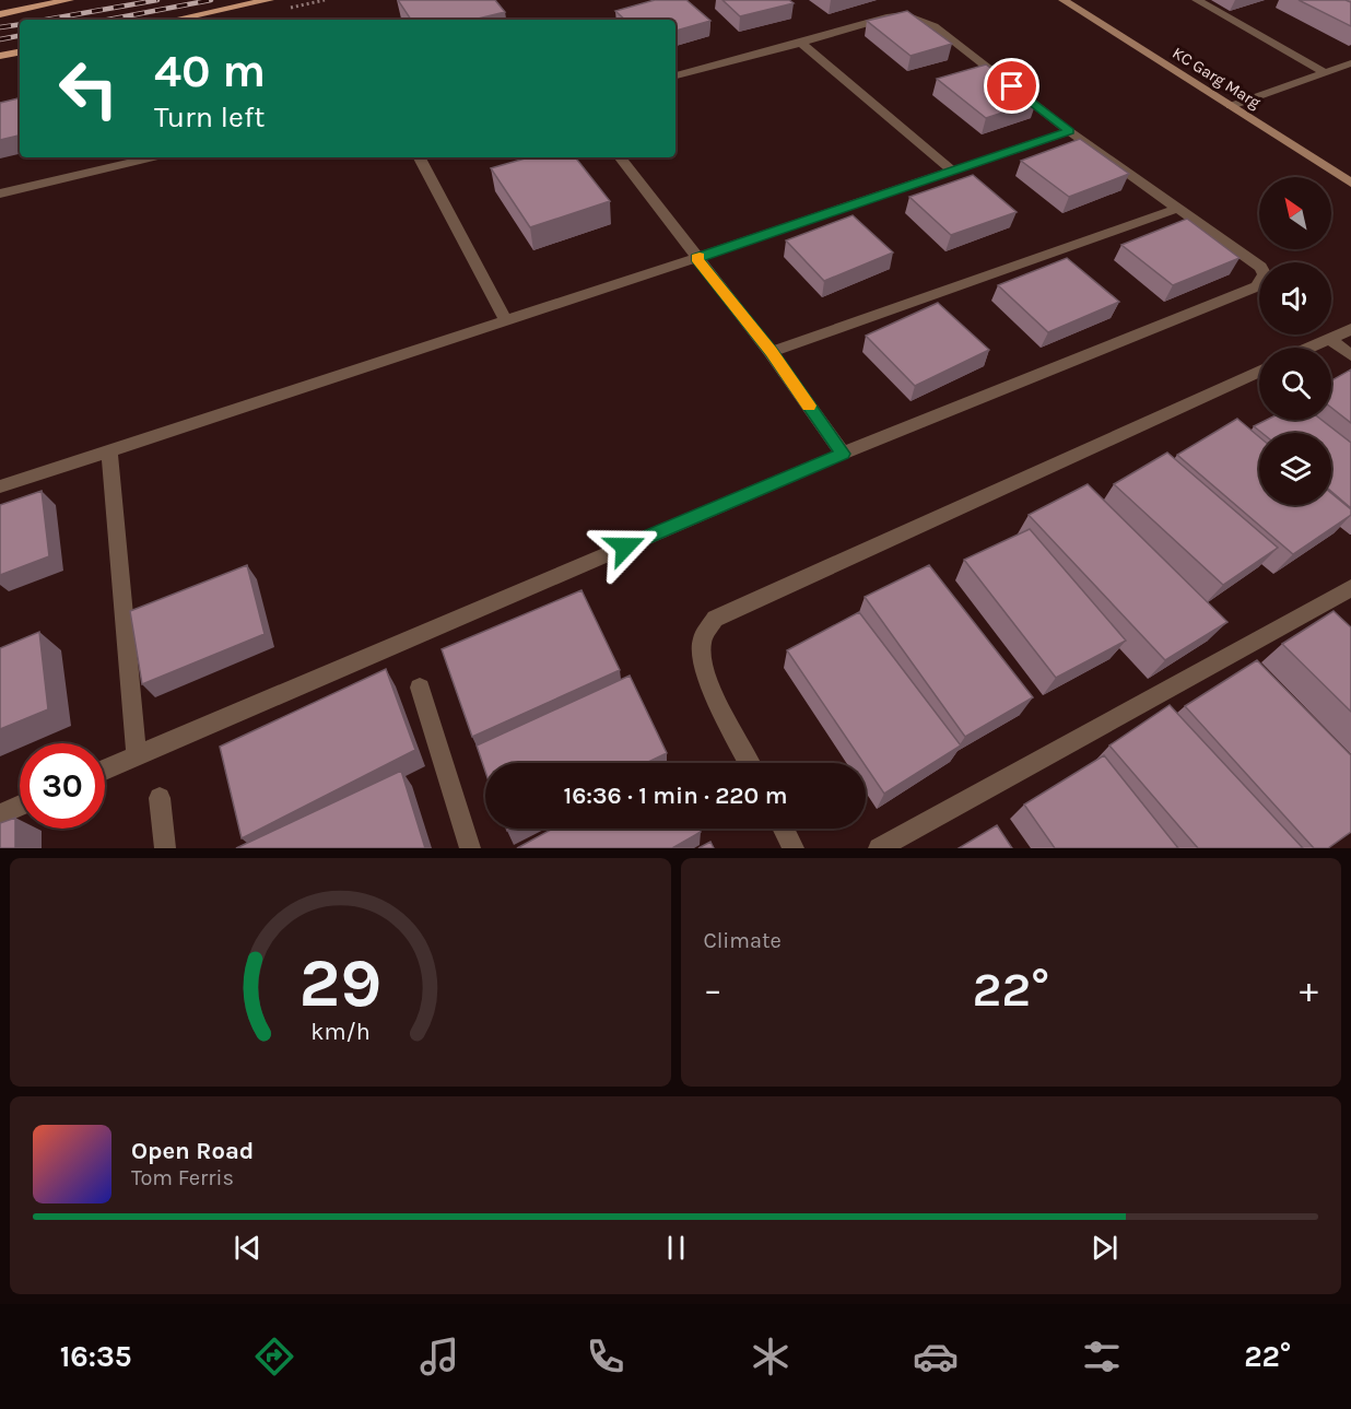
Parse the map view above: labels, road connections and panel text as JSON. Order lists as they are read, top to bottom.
{
  "streets": {
    "street": ["KC Garg Marg"]
  },
  "north": "top left",
  "page": {
    "turn": ["40 m", "Turn left"],
    "limit": "30",
    "trip": "16:36 · 1 min · 220 m",
    "tile": "Climate",
    "heat": ["−", "22°", "+"],
    "song": ["Open Road", "Tom Ferris"],
    "tabs": ["16:35", "22°"],
    "gauge": ["29", "km/h"]
  }
}
